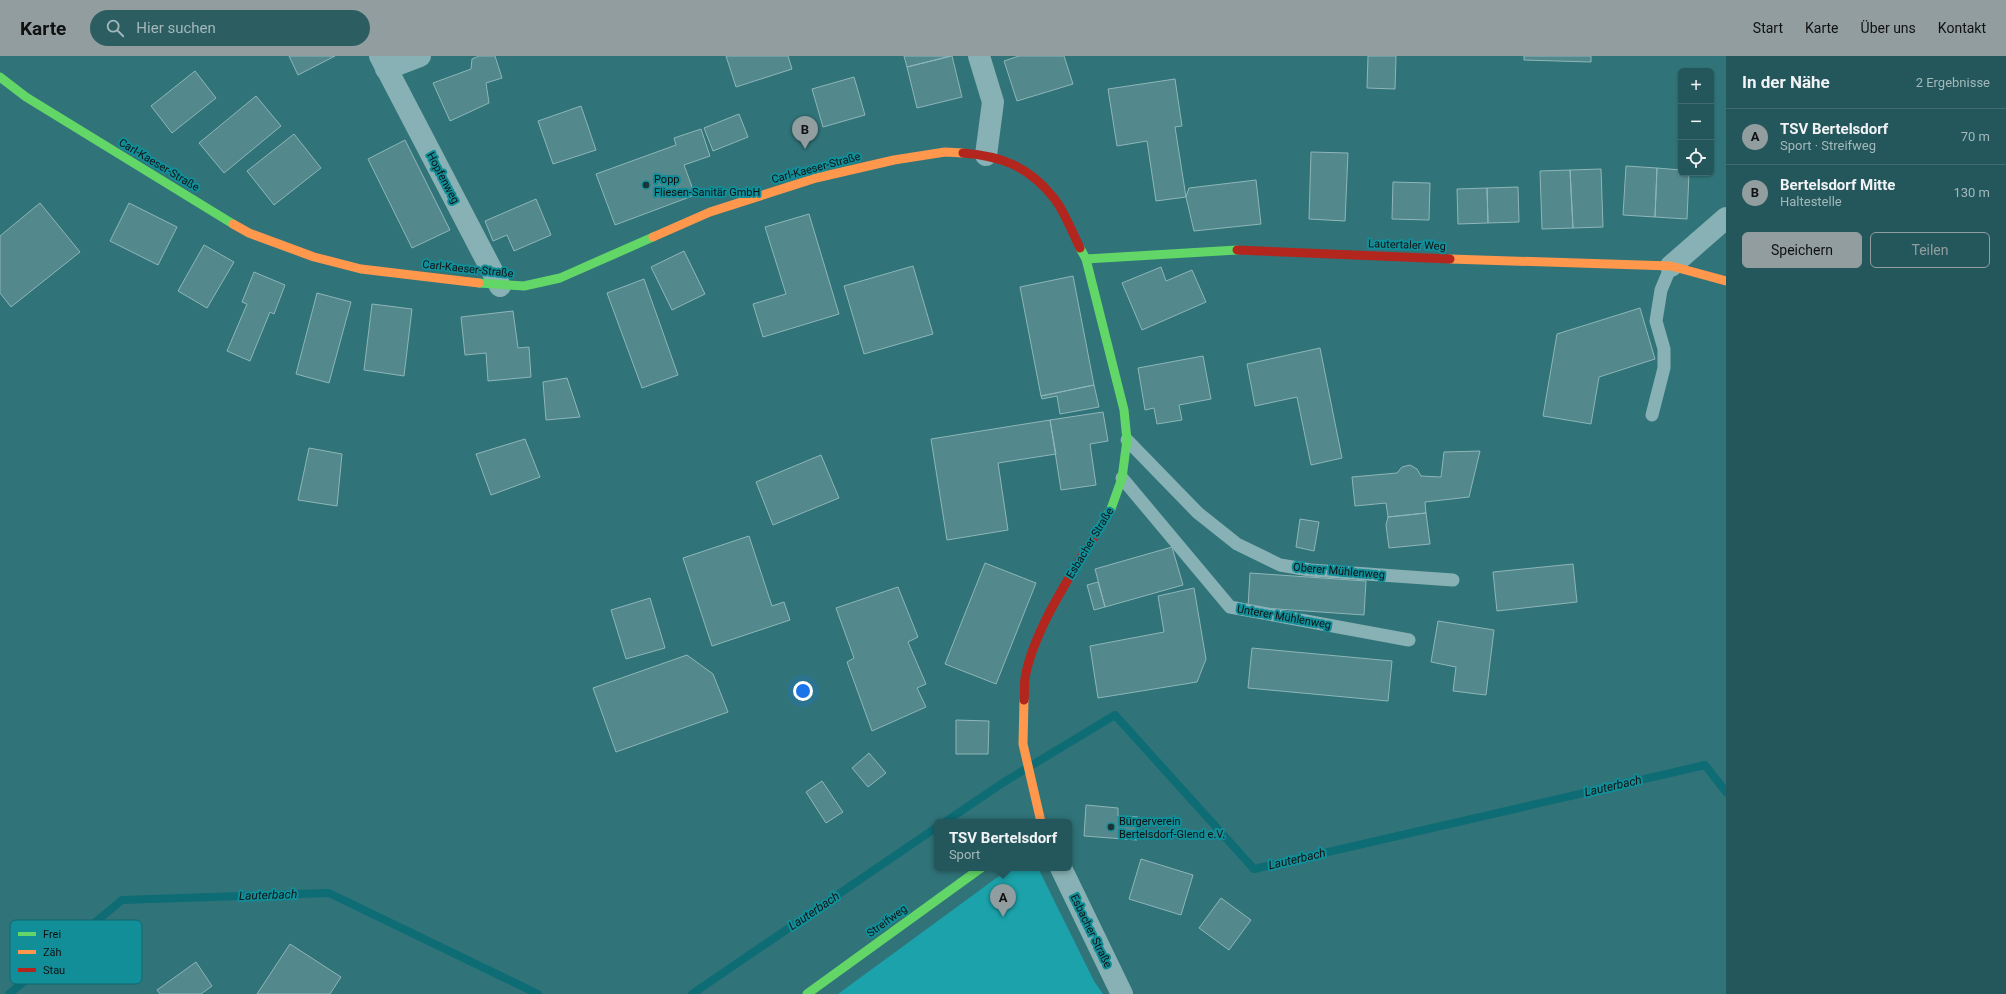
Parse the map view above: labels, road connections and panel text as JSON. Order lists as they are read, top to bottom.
{
  "streets": {
    "street": [
      "Carl-Kaeser-Straße",
      "Hopfenweg",
      "Lautertaler Weg",
      "Esbacher Straße",
      "Streifweg"
    ],
    "lane": ["Oberer Mühlenweg", "Unterer Mühlenweg"]
  },
  "crossings": [
    ["Carl-Kaeser-Straße", "Hopfenweg"],
    ["Carl-Kaeser-Straße", "Lautertaler Weg"],
    ["Carl-Kaeser-Straße", "Esbacher Straße"],
    ["Lautertaler Weg", "Esbacher Straße"],
    ["Esbacher Straße", "Oberer Mühlenweg"],
    ["Esbacher Straße", "Unterer Mühlenweg"]
  ],
  "water": ["Lauterbach"],
  "places": ["Popp Fliesen-Sanitär GmbH", "Bürgerverein Bertelsdorf-Glend e.V."],
  "legend": ["Frei", "Zäh", "Stau"],
  "page": {
    "header": "Karte",
    "search": "Hier suchen",
    "nav": [
      "Start",
      "Karte",
      "Über uns",
      "Kontakt"
    ],
    "heading": ["In der Nähe", "2 Ergebnisse"],
    "map_buttons": ["+", "−"],
    "list": [
      {
        "mark": "A",
        "name": "TSV Bertelsdorf",
        "note": "Sport · Streifweg",
        "value": "70 m"
      },
      {
        "mark": "B",
        "name": "Bertelsdorf Mitte",
        "note": "Haltestelle",
        "value": "130 m"
      }
    ],
    "pins": ["B", "A"],
    "buttons": ["Speichern", "Teilen"],
    "popup": ["TSV Bertelsdorf", "Sport"]
  }
}
